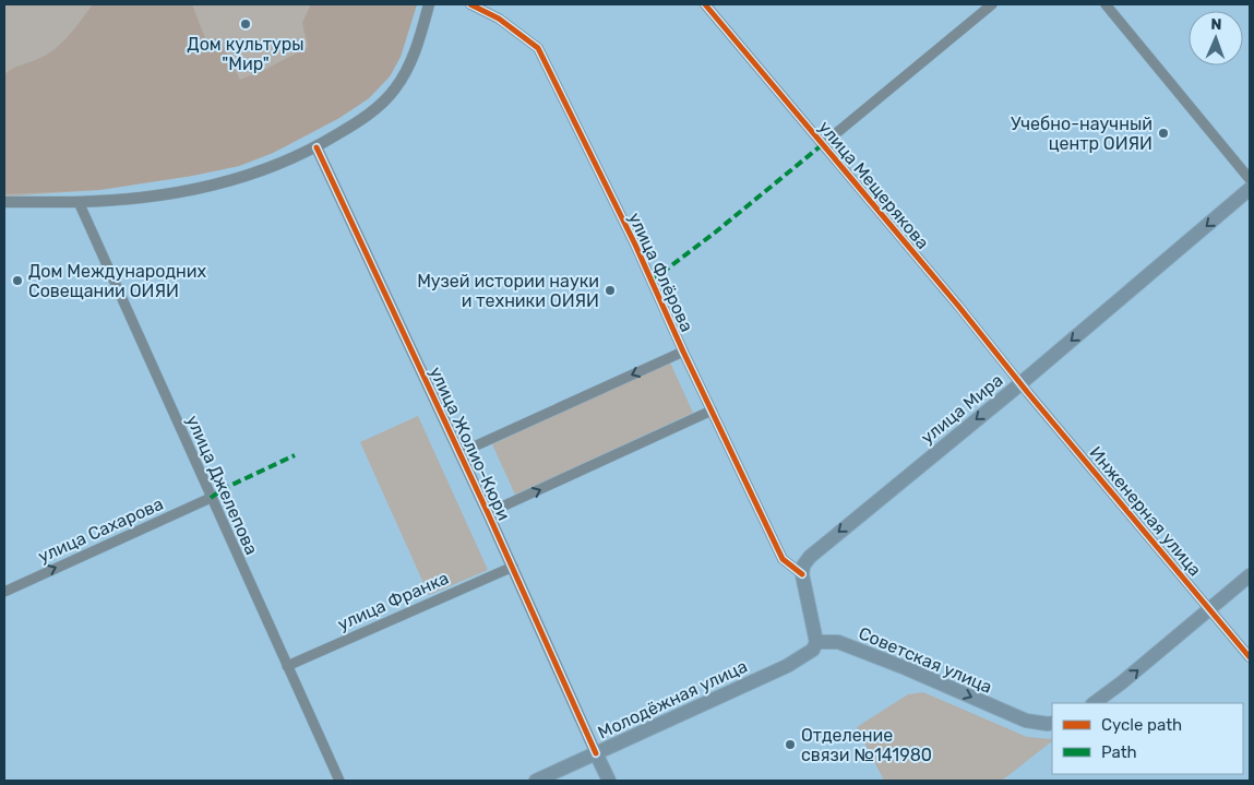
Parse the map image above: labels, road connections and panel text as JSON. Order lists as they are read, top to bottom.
{
  "streets": {
    "main road": [
      "улица Мира",
      "улица Жолио-Кюри",
      "Советская улица",
      "Молодёжная улица"
    ],
    "street": [
      "улица Мещерякова",
      "улица Флёрова",
      "улица Джелепова",
      "Инженерная улица",
      "улица Сахарова",
      "улица Франка"
    ]
  },
  "crossings": [
    ["улица Мещерякова", "улица Мира"],
    ["улица Мещерякова", "Инженерная улица"],
    ["улица Флёрова", "улица Мира"],
    ["улица Мира", "Инженерная улица"],
    ["улица Жолио-Кюри", "улица Франка"],
    ["улица Жолио-Кюри", "Молодёжная улица"],
    ["улица Джелепова", "улица Сахарова"],
    ["улица Джелепова", "улица Франка"],
    ["Советская улица", "Молодёжная улица"]
  ],
  "one_way": ["улица Мира", "улица Сахарова", "Советская улица"],
  "places": [
    "Дом культуры \"Мир\"",
    "Учебно-научный центр ОИЯИ",
    "Дом Международних Совещании ОИЯИ",
    "Музей истории науки и техники ОИЯИ",
    "Отделение связи №141980"
  ],
  "legend": ["Cycle path", "Path"],
  "north": "top"
}
